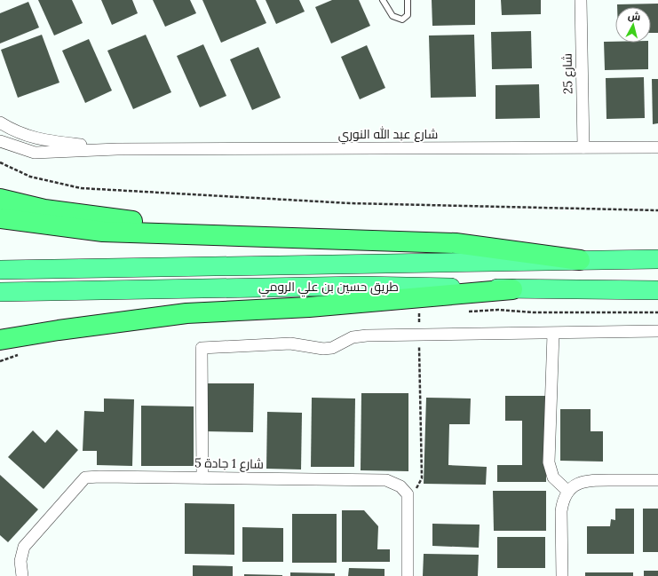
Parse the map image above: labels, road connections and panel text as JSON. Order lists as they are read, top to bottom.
{
  "streets": {
    "highway": ["طريق حسين بن علي الرومي"],
    "street": ["شارع 25", "شارع عبد الله النوري", "شارع 1 جادة 5"]
  },
  "crossings": [
    ["شارع 25", "شارع عبد الله النوري"]
  ],
  "north": "top"
}
